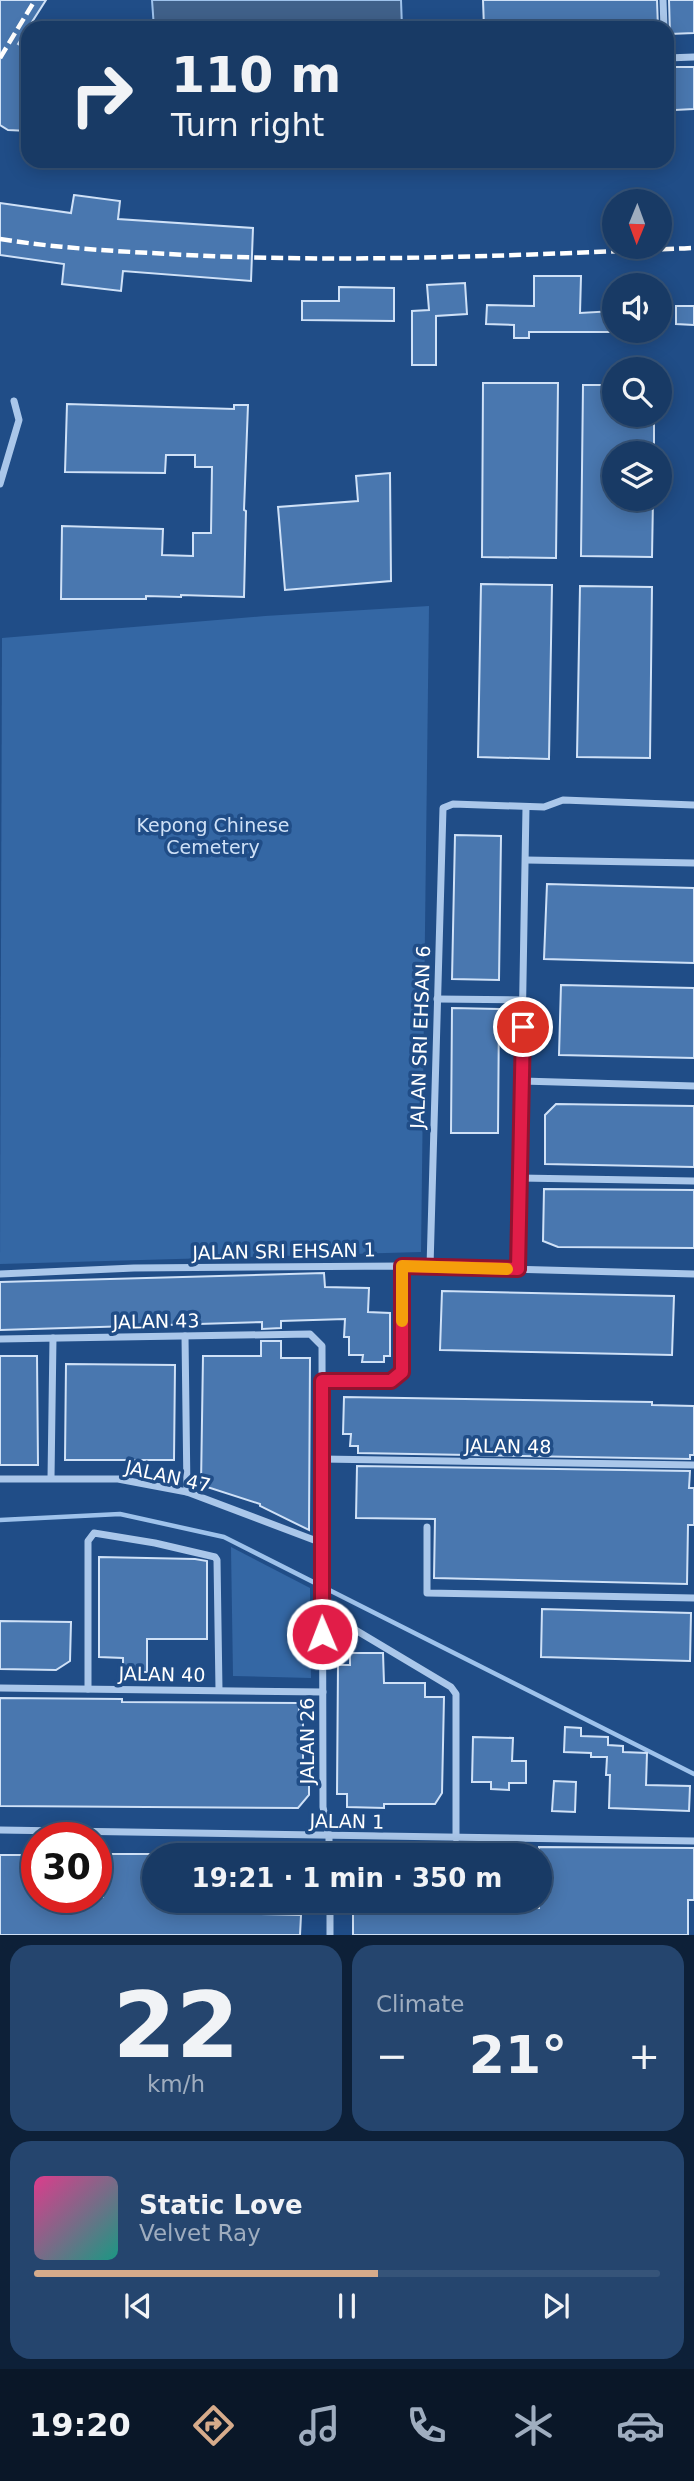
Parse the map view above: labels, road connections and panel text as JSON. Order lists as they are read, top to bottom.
{
  "streets": {
    "street": [
      "JALAN SRI EHSAN 6",
      "JALAN SRI EHSAN 1",
      "JALAN 43",
      "JALAN 48",
      "JALAN 47",
      "JALAN 40",
      "JALAN 26",
      "JALAN 1"
    ]
  },
  "crossings": [
    ["JALAN SRI EHSAN 6", "JALAN SRI EHSAN 1"],
    ["JALAN 43", "JALAN 26"],
    ["JALAN 48", "JALAN 26"],
    ["JALAN 47", "JALAN 26"],
    ["JALAN 40", "JALAN 26"],
    ["JALAN 26", "JALAN 1"]
  ],
  "parks": ["Kepong Chinese Cemetery"],
  "north": "bottom",
  "page": {
    "turn": ["110 m", "Turn right"],
    "limit": "30",
    "trip": "19:21 · 1 min · 350 m",
    "tile": [
      ["22", "km/h"],
      "Climate"
    ],
    "heat": ["−", "21°", "+"],
    "song": ["Static Love", "Velvet Ray"],
    "tabs": "19:20"
  }
}
